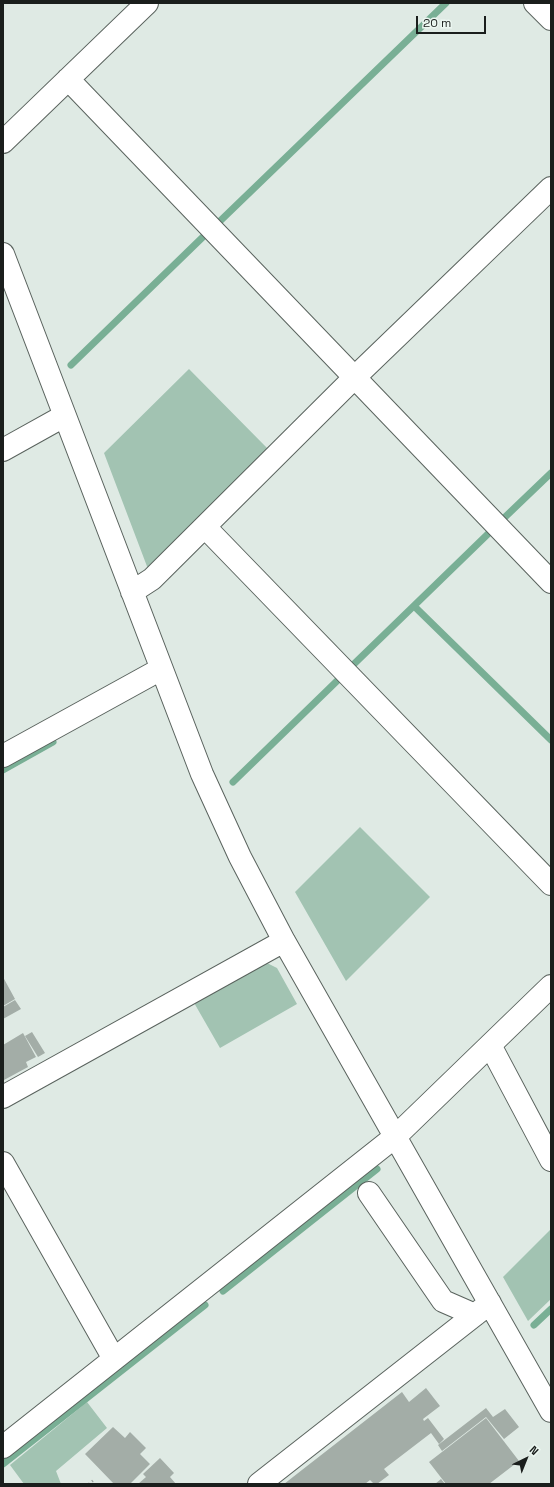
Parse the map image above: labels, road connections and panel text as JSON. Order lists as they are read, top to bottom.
{
  "scale_bar": "20 m",
  "north": "top right"
}
